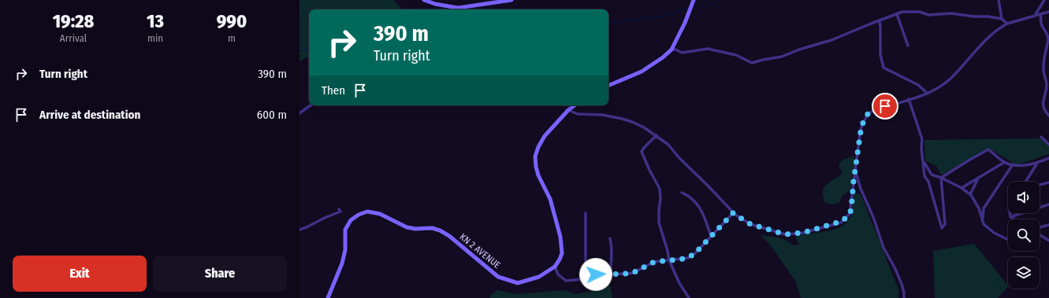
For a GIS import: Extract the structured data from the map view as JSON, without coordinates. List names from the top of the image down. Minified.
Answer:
{"streets":{"main road":["KN 2 AVENUE"]},"page":{"eta":["19:28","Arrival","13","min","990","m"],"turn":["390 m","Turn right"],"list":[{"name":"Turn right","value":"390 m"},{"name":"Arrive at destination","value":"600 m"}],"then":"Then","buttons":["Exit","Share"]}}
